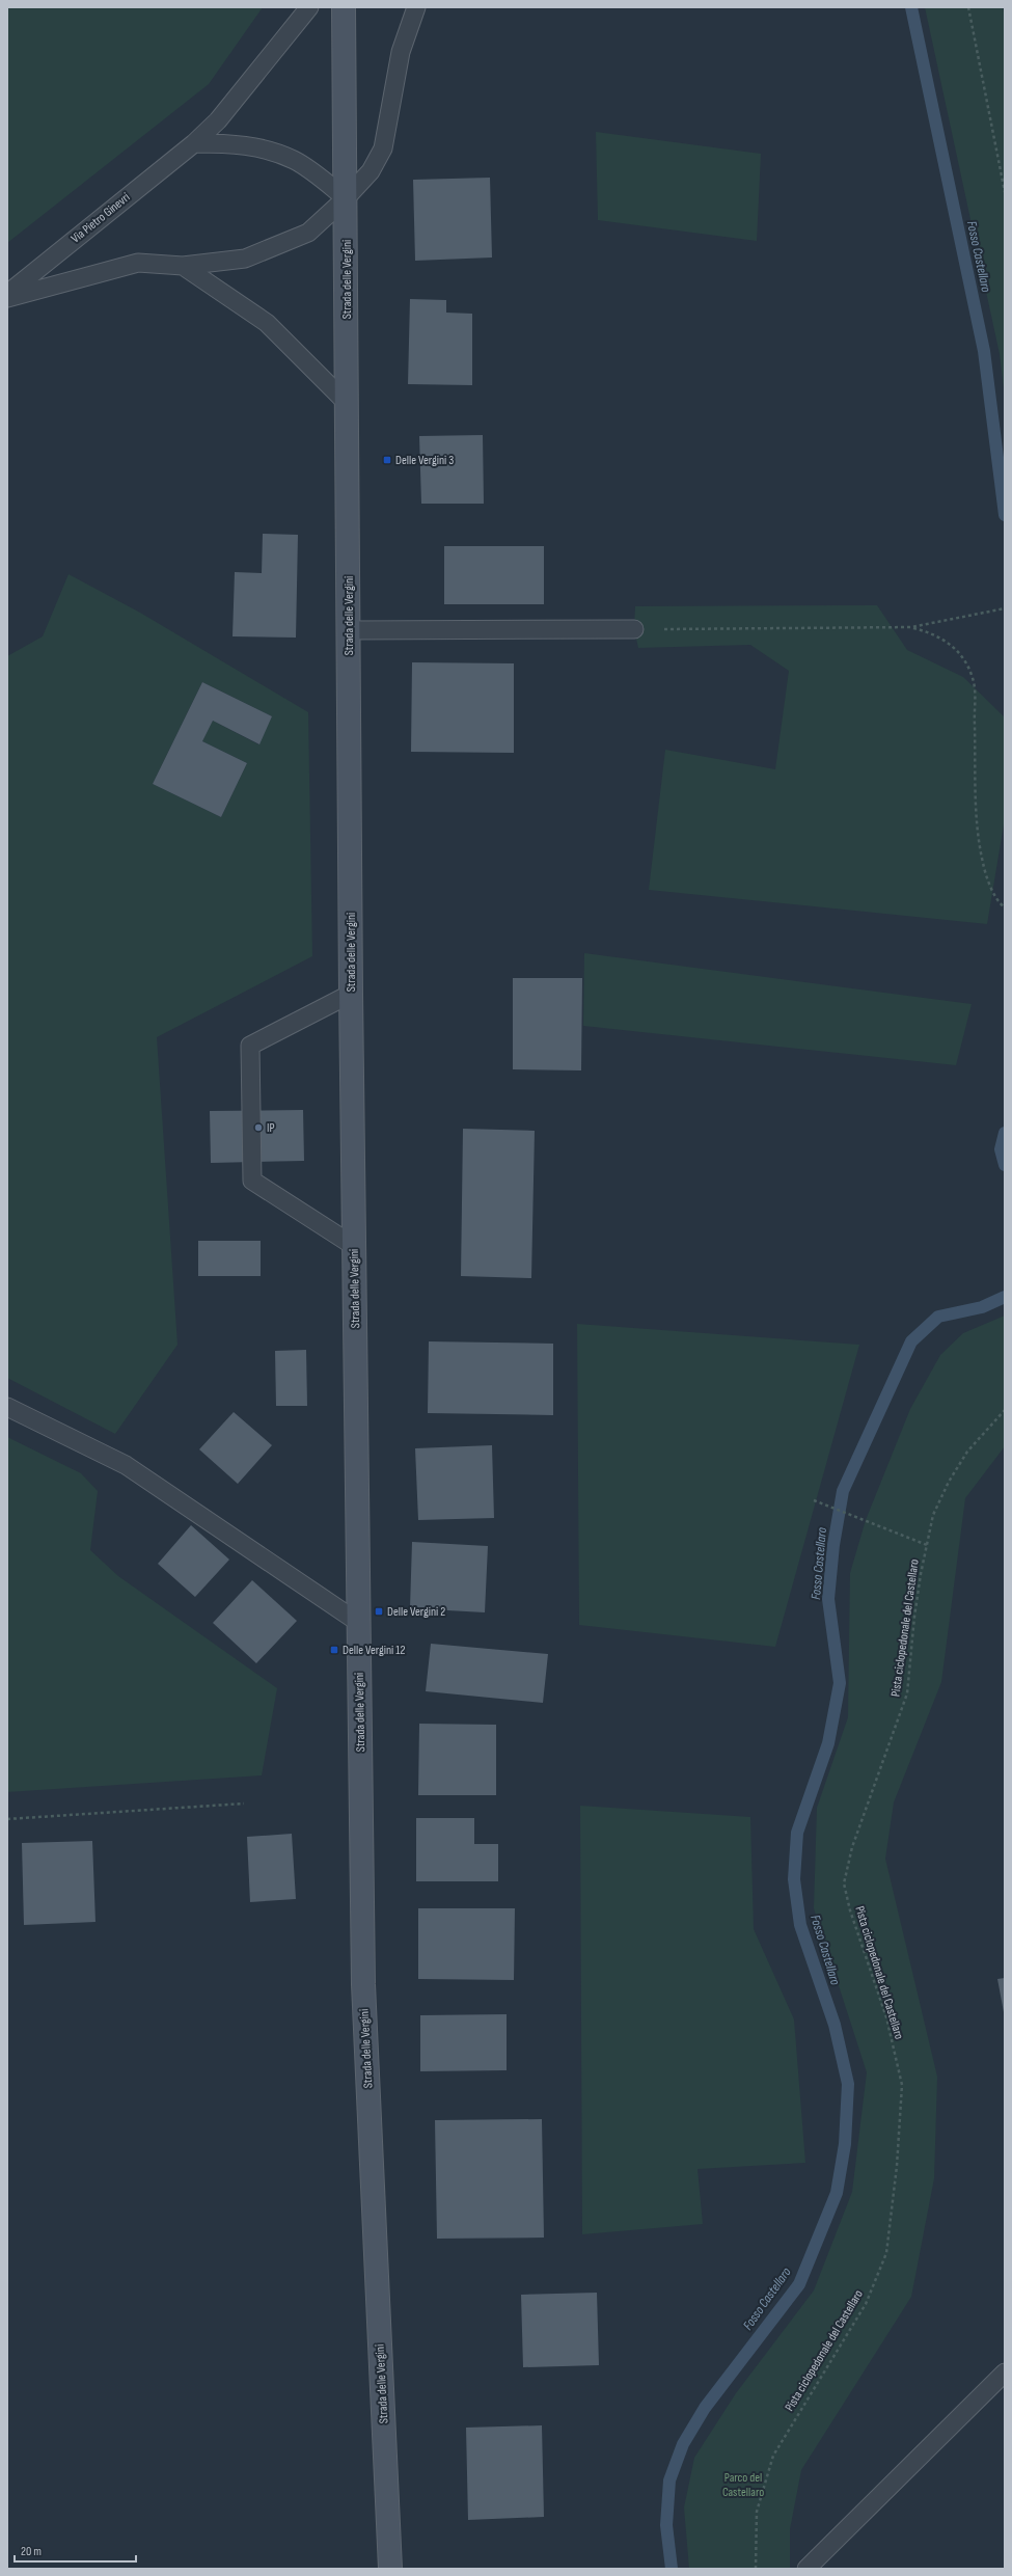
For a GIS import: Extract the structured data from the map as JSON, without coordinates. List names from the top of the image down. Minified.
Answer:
{"streets":{"main road":["Strada delle Vergini"],"lane":["Via Pietro Ginevri"],"path":["Pista ciclopedonale del Castellaro"]},"water":["Fosso Castellaro"],"parks":["Parco del Castellaro"],"places":{"transit":["Delle Vergini 3","Delle Vergini 2","Delle Vergini 12"],"other":["IP"]},"scale_bar":"20 m"}
